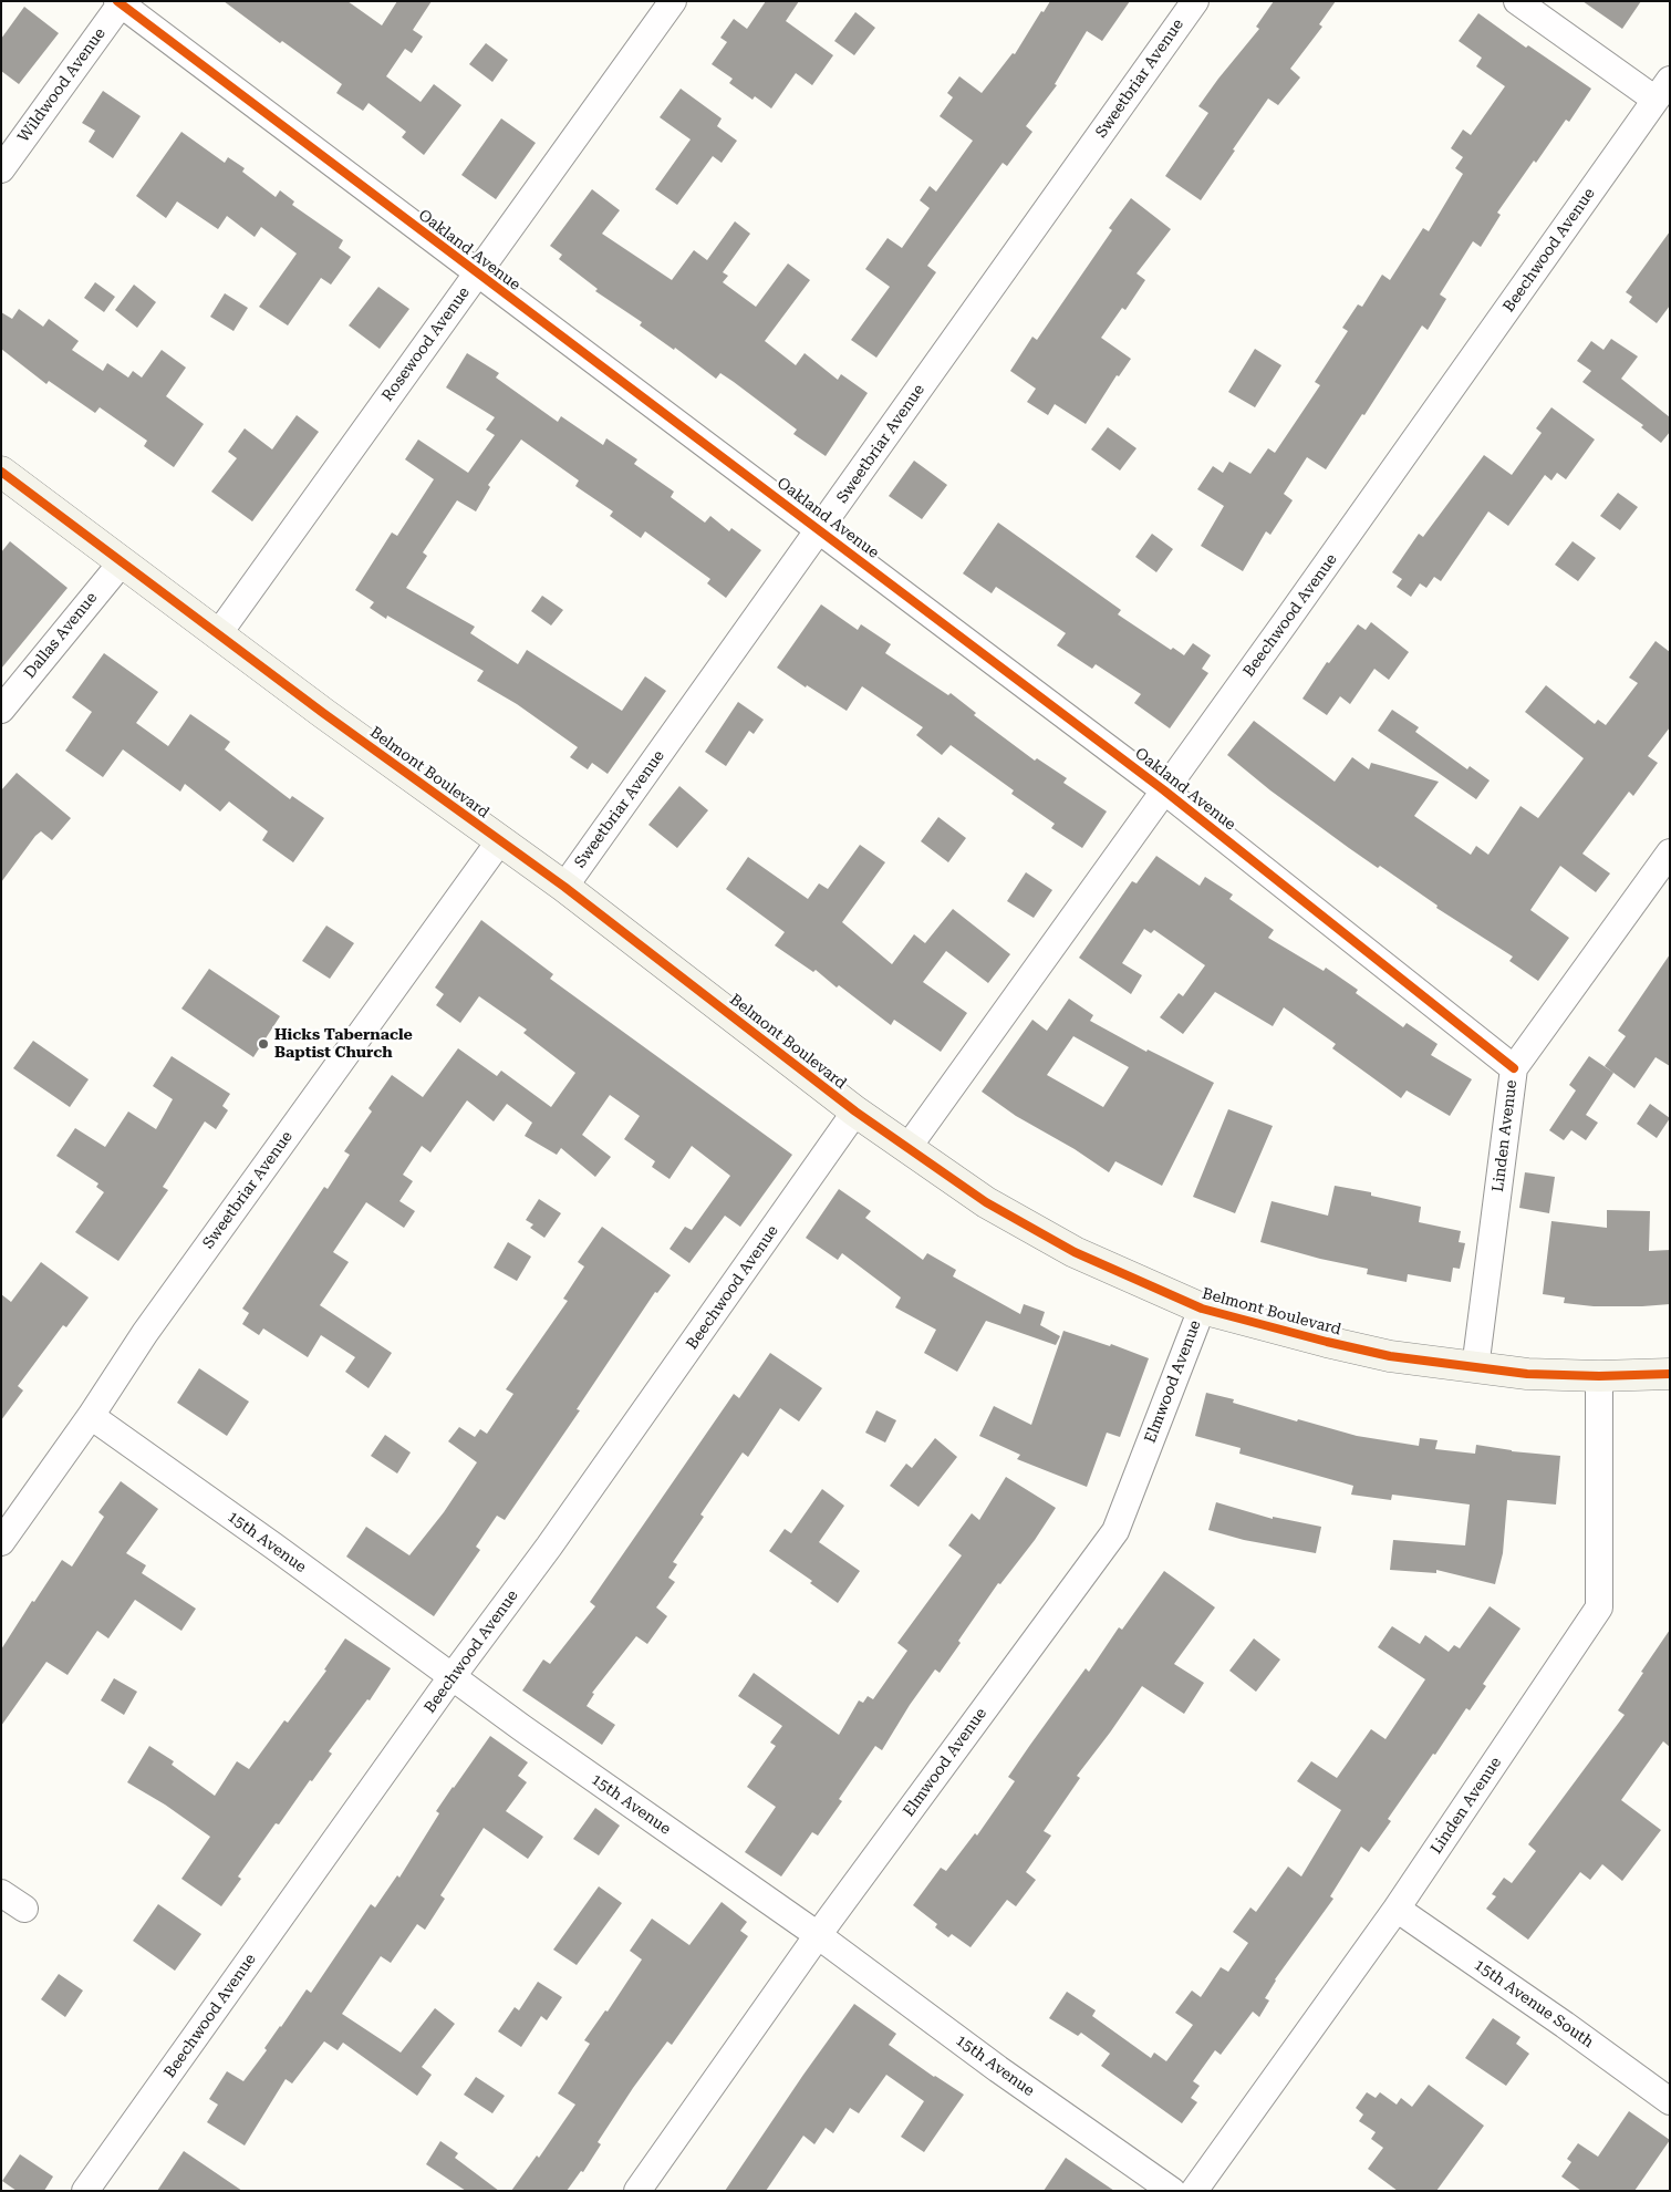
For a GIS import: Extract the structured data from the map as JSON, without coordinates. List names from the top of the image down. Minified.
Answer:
{"streets":{"street":["Sweetbriar Avenue","Wildwood Avenue","Oakland Avenue","Beechwood Avenue","Rosewood Avenue","Dallas Avenue","Belmont Boulevard","Linden Avenue","Elmwood Avenue","15th Avenue","15th Avenue South"]},"crossings":[["Sweetbriar Avenue","Oakland Avenue"],["Sweetbriar Avenue","Belmont Boulevard"],["Sweetbriar Avenue","15th Avenue"],["Wildwood Avenue","Oakland Avenue"],["Oakland Avenue","Beechwood Avenue"],["Oakland Avenue","Rosewood Avenue"],["Oakland Avenue","Linden Avenue"],["Beechwood Avenue","Belmont Boulevard"],["Beechwood Avenue","15th Avenue"],["Rosewood Avenue","Belmont Boulevard"],["Dallas Avenue","Belmont Boulevard"],["Belmont Boulevard","Linden Avenue"],["Belmont Boulevard","Elmwood Avenue"],["Linden Avenue","15th Avenue South"],["Elmwood Avenue","15th Avenue"]],"places":["Hicks Tabernacle Baptist Church"]}
